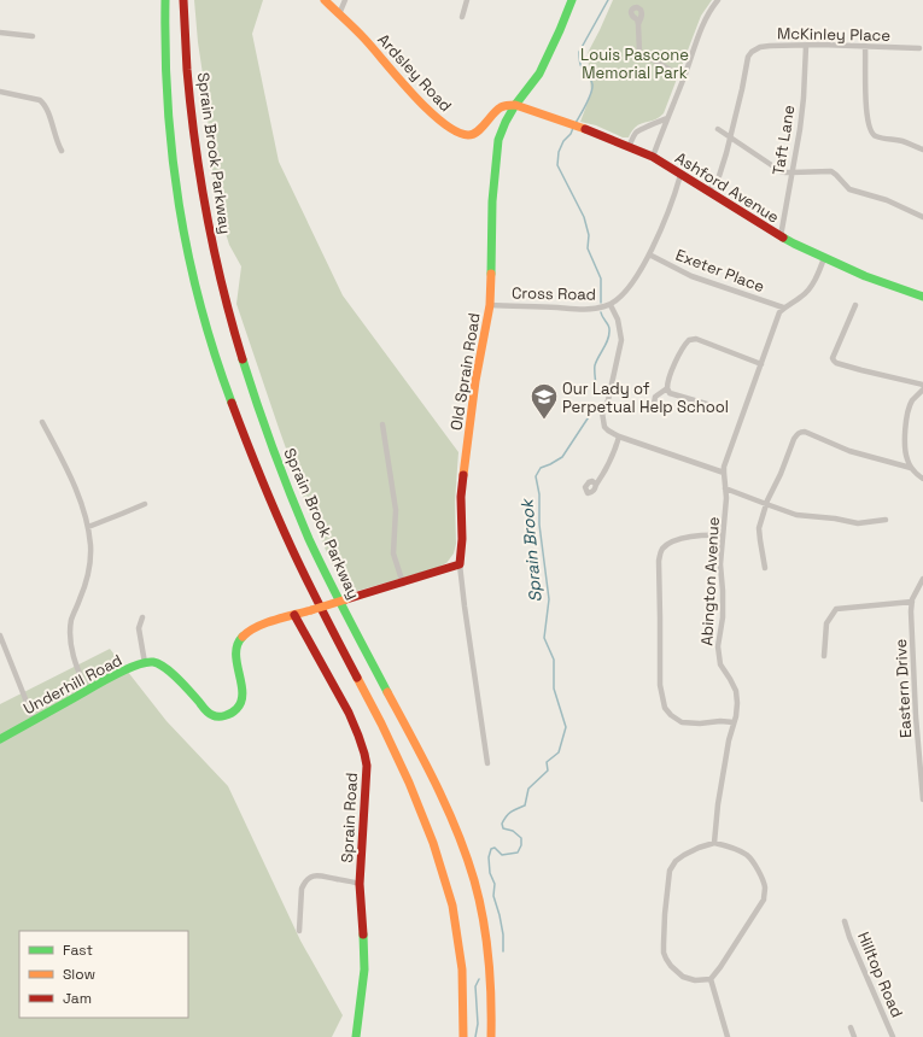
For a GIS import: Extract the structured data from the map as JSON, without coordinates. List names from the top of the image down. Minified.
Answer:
{"streets":{"main road":["Ardsley Road","Sprain Brook Parkway","Ashford Avenue","Old Sprain Road","Underhill Road","Sprain Road"],"street":["McKinley Place","Taft Lane","Exeter Place","Cross Road","Abington Avenue","Eastern Drive","Hilltop Road"]},"crossings":[["McKinley Place","Taft Lane"],["McKinley Place","Ashford Avenue"],["Ardsley Road","Ashford Avenue"],["Ardsley Road","Old Sprain Road"],["Taft Lane","Ashford Avenue"],["Ashford Avenue","Cross Road"],["Ashford Avenue","Old Sprain Road"],["Exeter Place","Cross Road"],["Cross Road","Old Sprain Road"],["Old Sprain Road","Underhill Road"],["Underhill Road","Sprain Road"]],"water":["Sprain Brook"],"parks":["Louis Pascone Memorial Park"],"places":{"school or university":["Our Lady of Perpetual Help School"]},"legend":["Fast","Slow","Jam"]}
